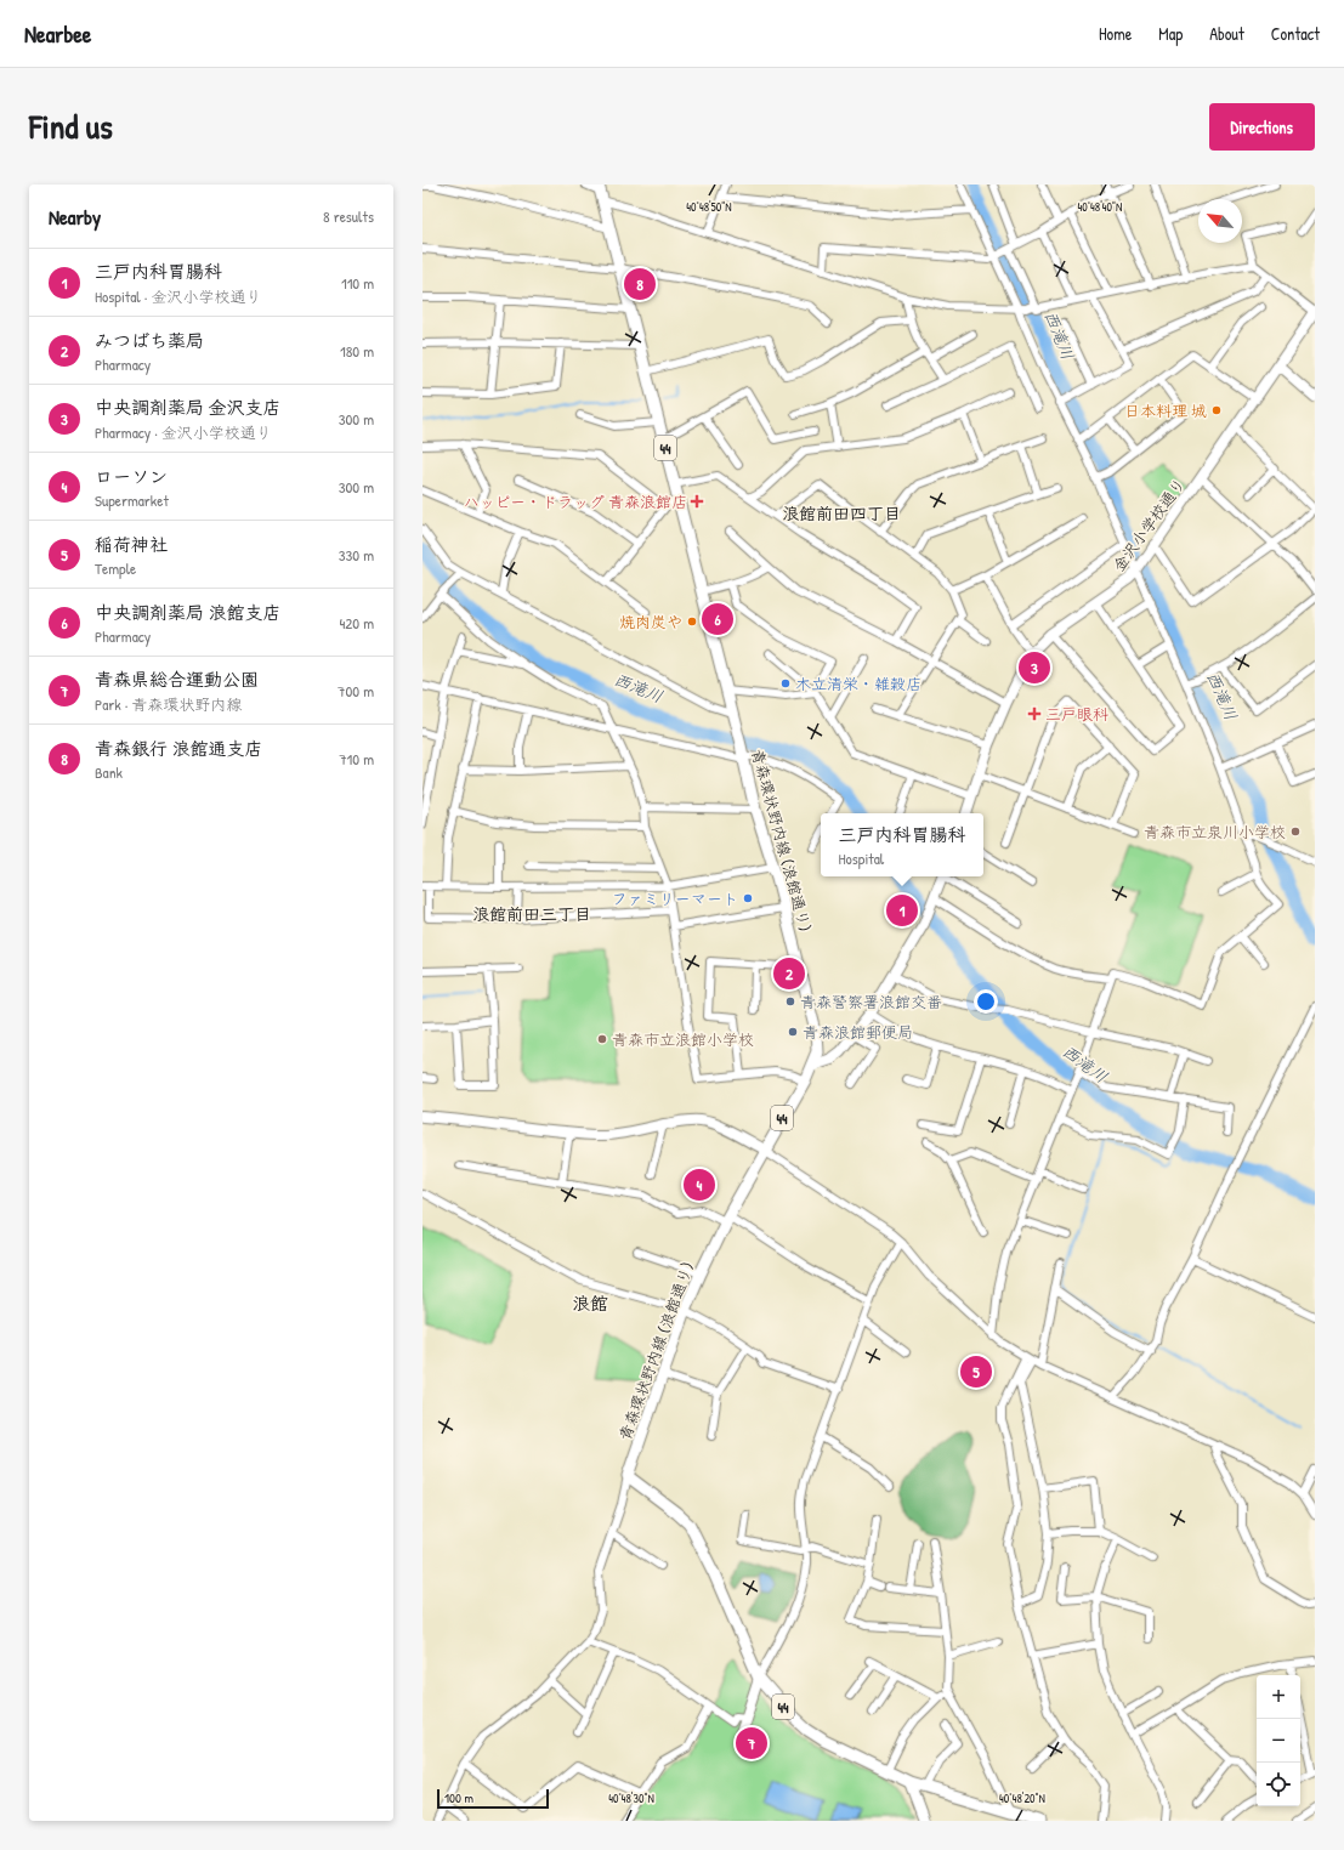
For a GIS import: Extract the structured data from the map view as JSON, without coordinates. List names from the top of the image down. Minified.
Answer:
{"streets":{"main road":["44","青森環状野内線 (浪館通り)"],"street":["金沢小学校通り"]},"crossings":[["44","青森環状野内線 (浪館通り)"]],"districts":["浪館前田四丁目","浪館前田三丁目","浪館"],"water":["西滝川"],"places":{"other":["日本料理 城","焼肉炭や","木立清栄・雑穀店","青森市立泉川小学校","ファミリーマート","青森警察署浪館交番","青森浪館郵便局","青森市立浪館小学校"],"health":["ハッピー・ドラッグ 青森浪館店","三戸眼科"]},"scale_bar":"100 m","north":"top left","page":{"header":"Nearbee","nav":["Home","Map","About","Contact"],"title":"Find us","buttons":"Directions","heading":["Nearby","8 results"],"list":[{"mark":"1","name":"三戸内科胃腸科","note":"Hospital · 金沢小学校通り","value":"110 m"},{"mark":"2","name":"みつばち薬局","note":"Pharmacy","value":"180 m"},{"mark":"3","name":"中央調剤薬局 金沢支店","note":"Pharmacy · 金沢小学校通り","value":"300 m"},{"mark":"4","name":"ローソン","note":"Supermarket","value":"300 m"},{"mark":"5","name":"稲荷神社","note":"Temple","value":"330 m"},{"mark":"6","name":"中央調剤薬局 浪館支店","note":"Pharmacy","value":"420 m"},{"mark":"7","name":"青森県総合運動公園","note":"Park · 青森環状野内線","value":"700 m"},{"mark":"8","name":"青森銀行 浪館通支店","note":"Bank","value":"710 m"}],"pins":["8","6","3","1","2","4","5","7"],"popup":["三戸内科胃腸科","Hospital"],"map_buttons":["+","−"],"scale":"100 m"},"coordinates":["40°48'50\"N","40°48'40\"N","40°48'30\"N","40°48'20\"N"]}
